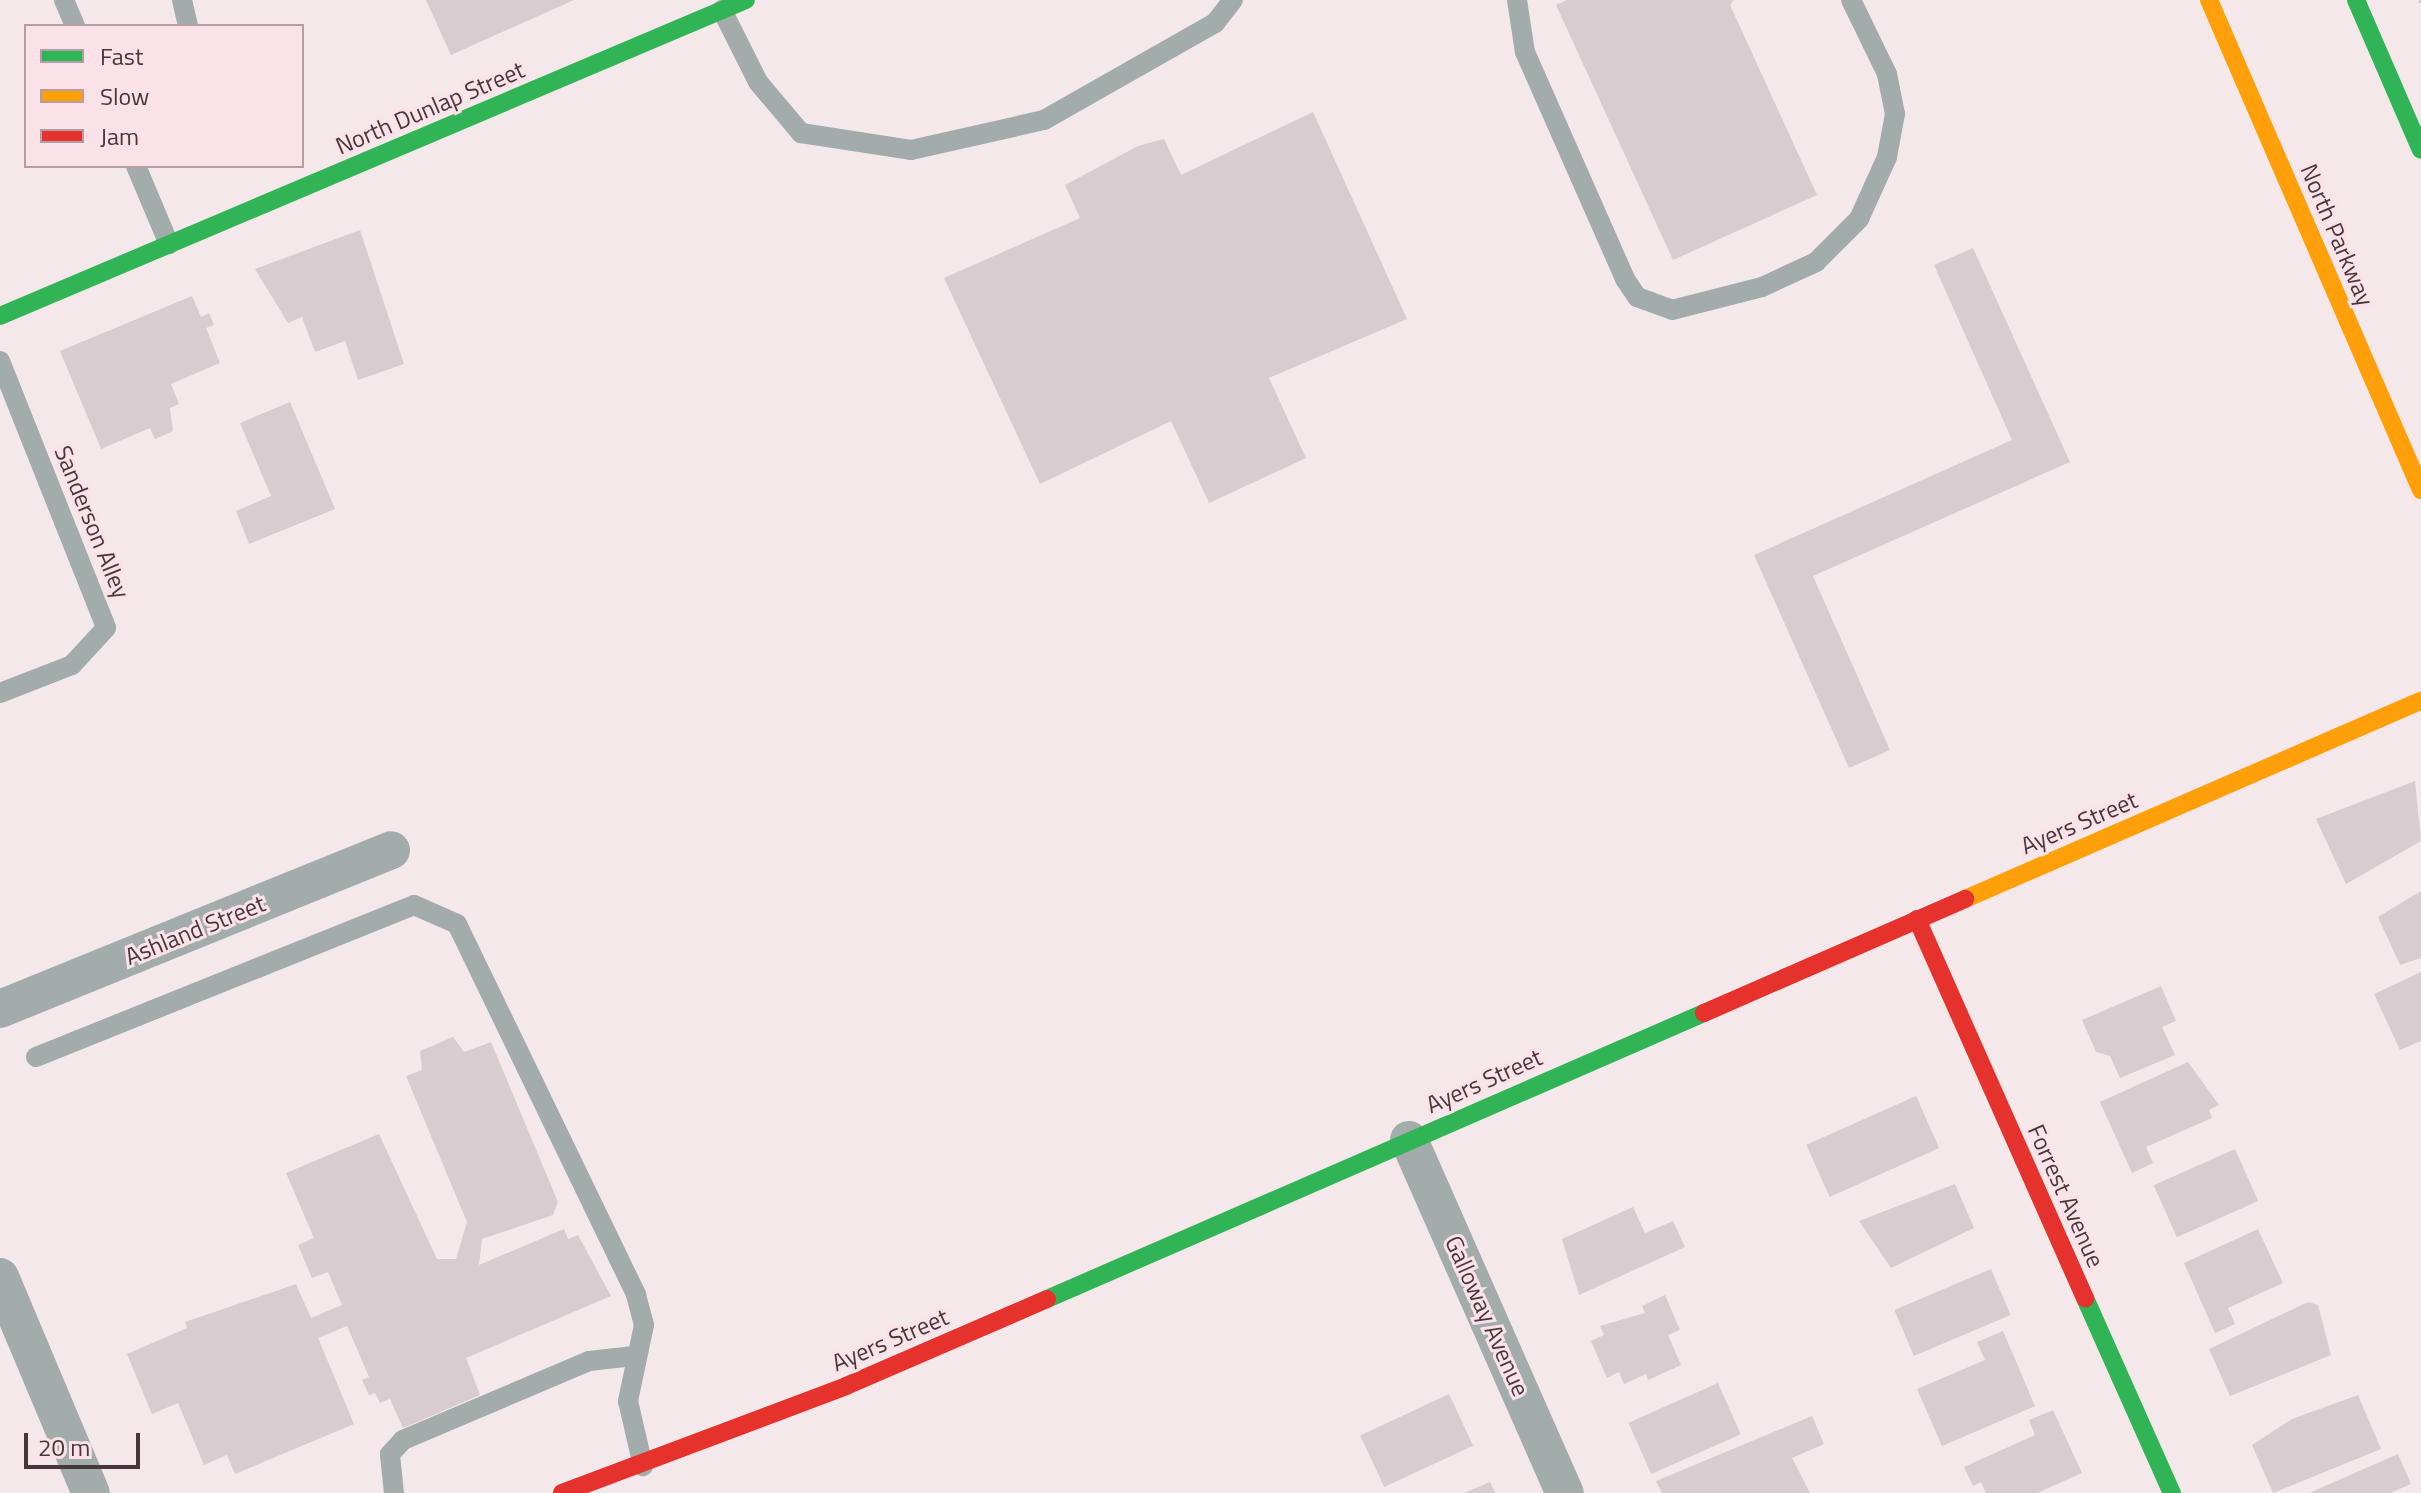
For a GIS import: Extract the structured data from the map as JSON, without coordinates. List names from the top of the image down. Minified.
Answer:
{"streets":{"street":["North Dunlap Street","North Parkway","Ayers Street","Ashland Street","Forrest Avenue","Galloway Avenue"],"lane":["Sanderson Alley"]},"crossings":[["Ayers Street","Forrest Avenue"],["Ayers Street","Galloway Avenue"]],"legend":["Fast","Slow","Jam"],"scale_bar":"20 m"}
